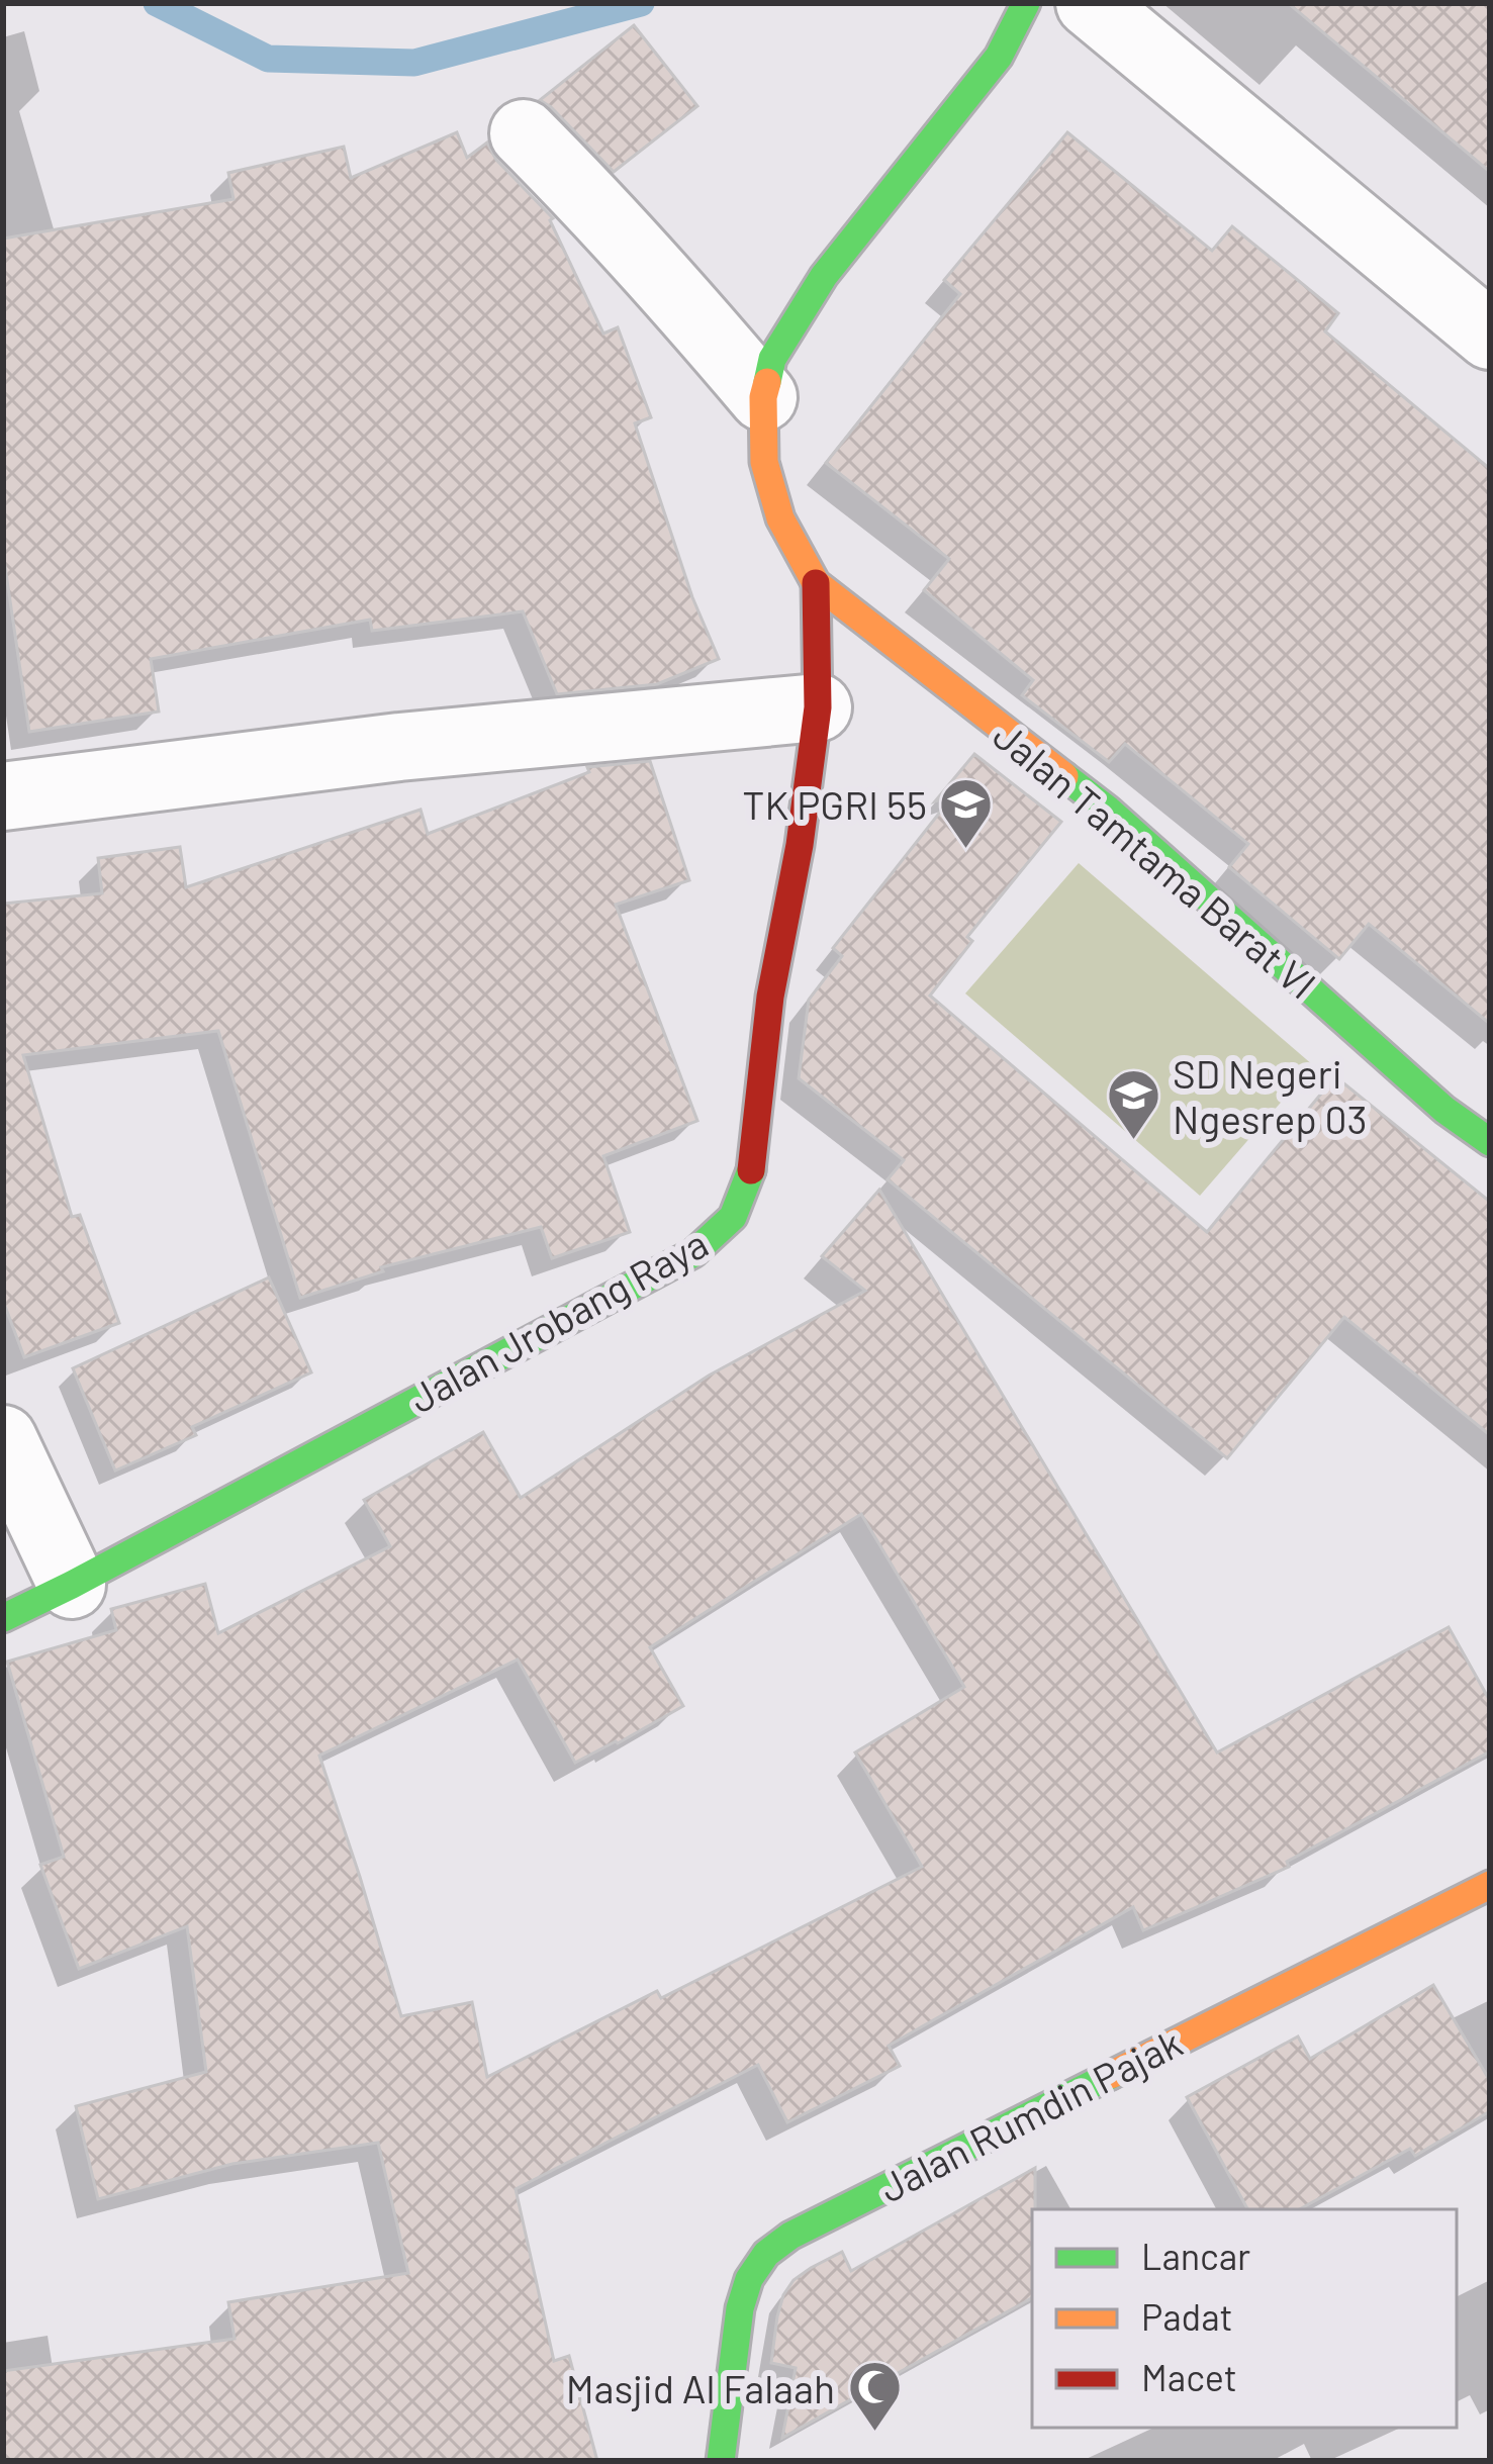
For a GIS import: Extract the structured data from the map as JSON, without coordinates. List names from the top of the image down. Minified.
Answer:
{"streets":{"street":["Jalan Tamtama Barat VI","Jalan Jrobang Raya","Jalan Rumdin Pajak"]},"crossings":[["Jalan Tamtama Barat VI","Jalan Jrobang Raya"]],"places":{"school or university":["TK PGRI 55","SD Negeri Ngesrep 03"],"mosque":["Masjid Al Falaah"]},"legend":["Lancar","Padat","Macet"]}
